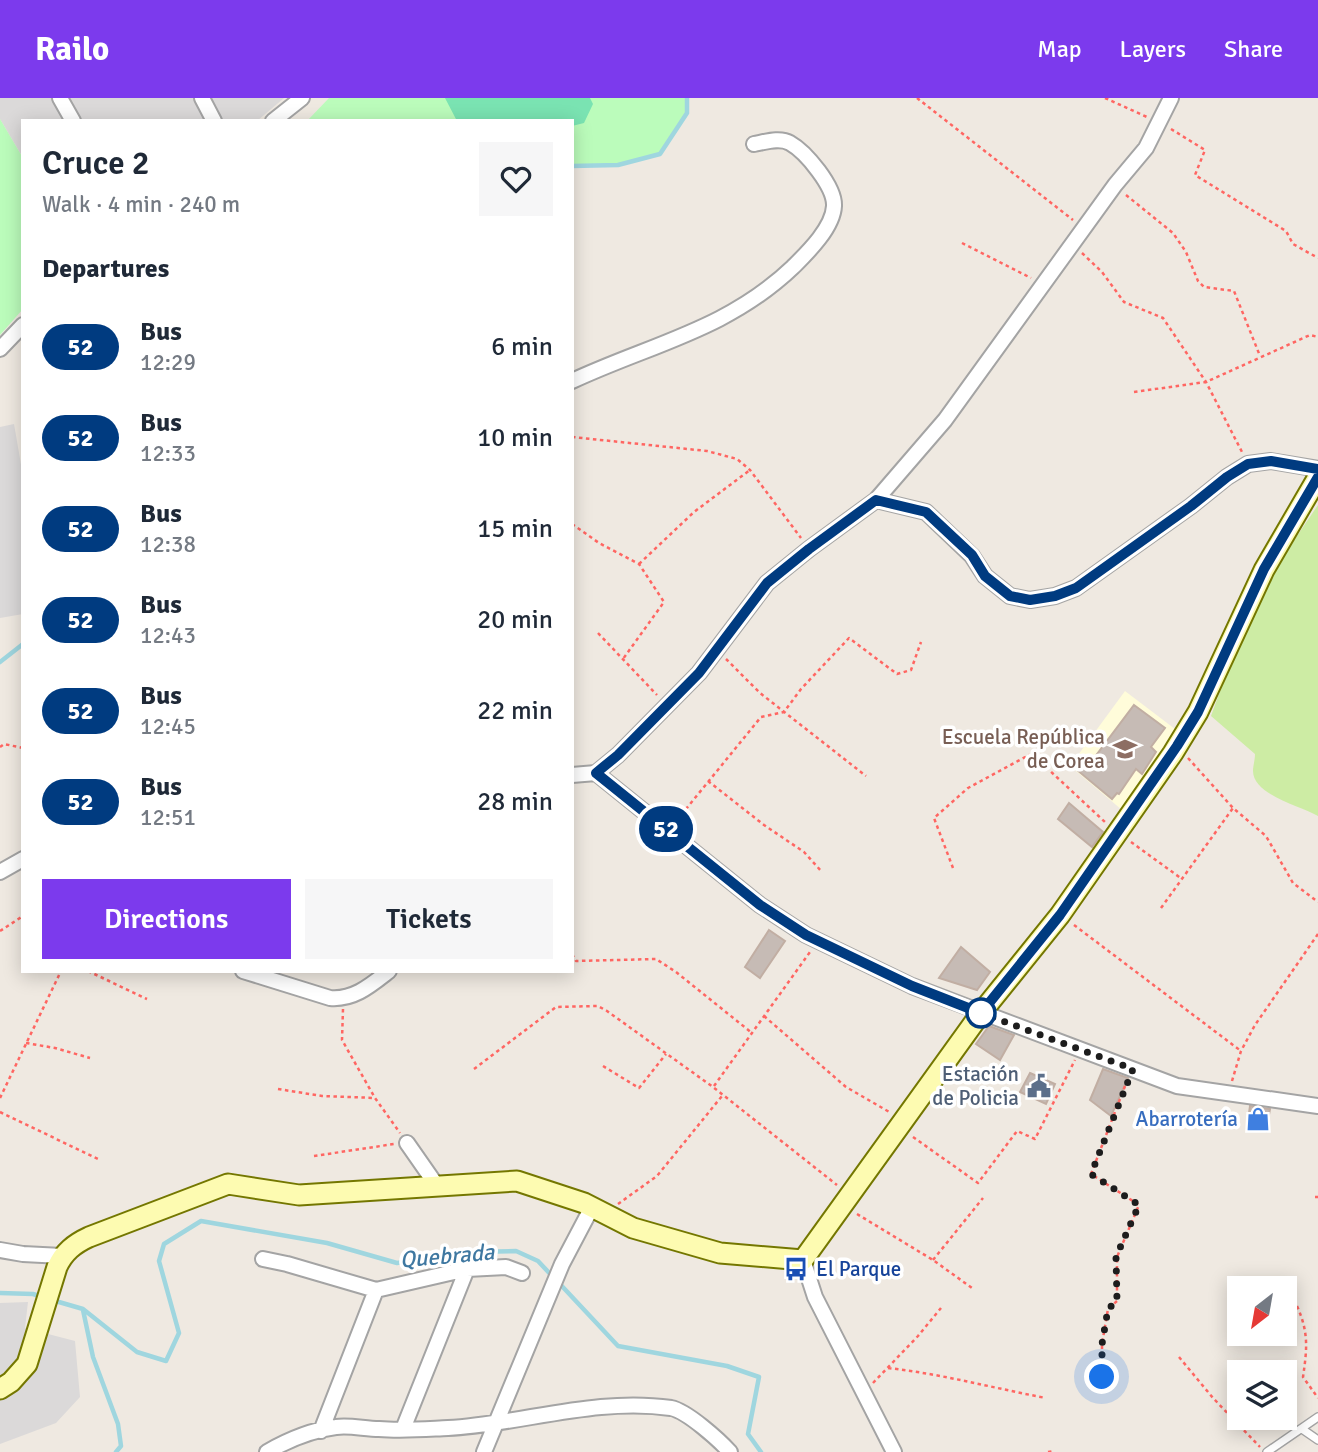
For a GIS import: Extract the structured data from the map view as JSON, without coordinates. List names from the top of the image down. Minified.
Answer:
{"water":["Quebrada"],"places":{"school or university":["Escuela República de Corea"],"public building":["Estación de Policia"],"shop":["Abarrotería"],"bus stop":["El Parque"]},"lines":["bus line 52"],"north":"bottom left","page":{"header":"Railo","nav":["Map","Layers","Share"],"on_map":"52","heading":[["Cruce 2","Walk · 4 min · 240 m"],"Departures"],"list":[{"mark":"52","name":"Bus","note":"12:29","value":"6 min"},{"mark":"52","name":"Bus","note":"12:33","value":"10 min"},{"mark":"52","name":"Bus","note":"12:38","value":"15 min"},{"mark":"52","name":"Bus","note":"12:43","value":"20 min"},{"mark":"52","name":"Bus","note":"12:45","value":"22 min"},{"mark":"52","name":"Bus","note":"12:51","value":"28 min"}],"buttons":["Directions","Tickets"]}}
